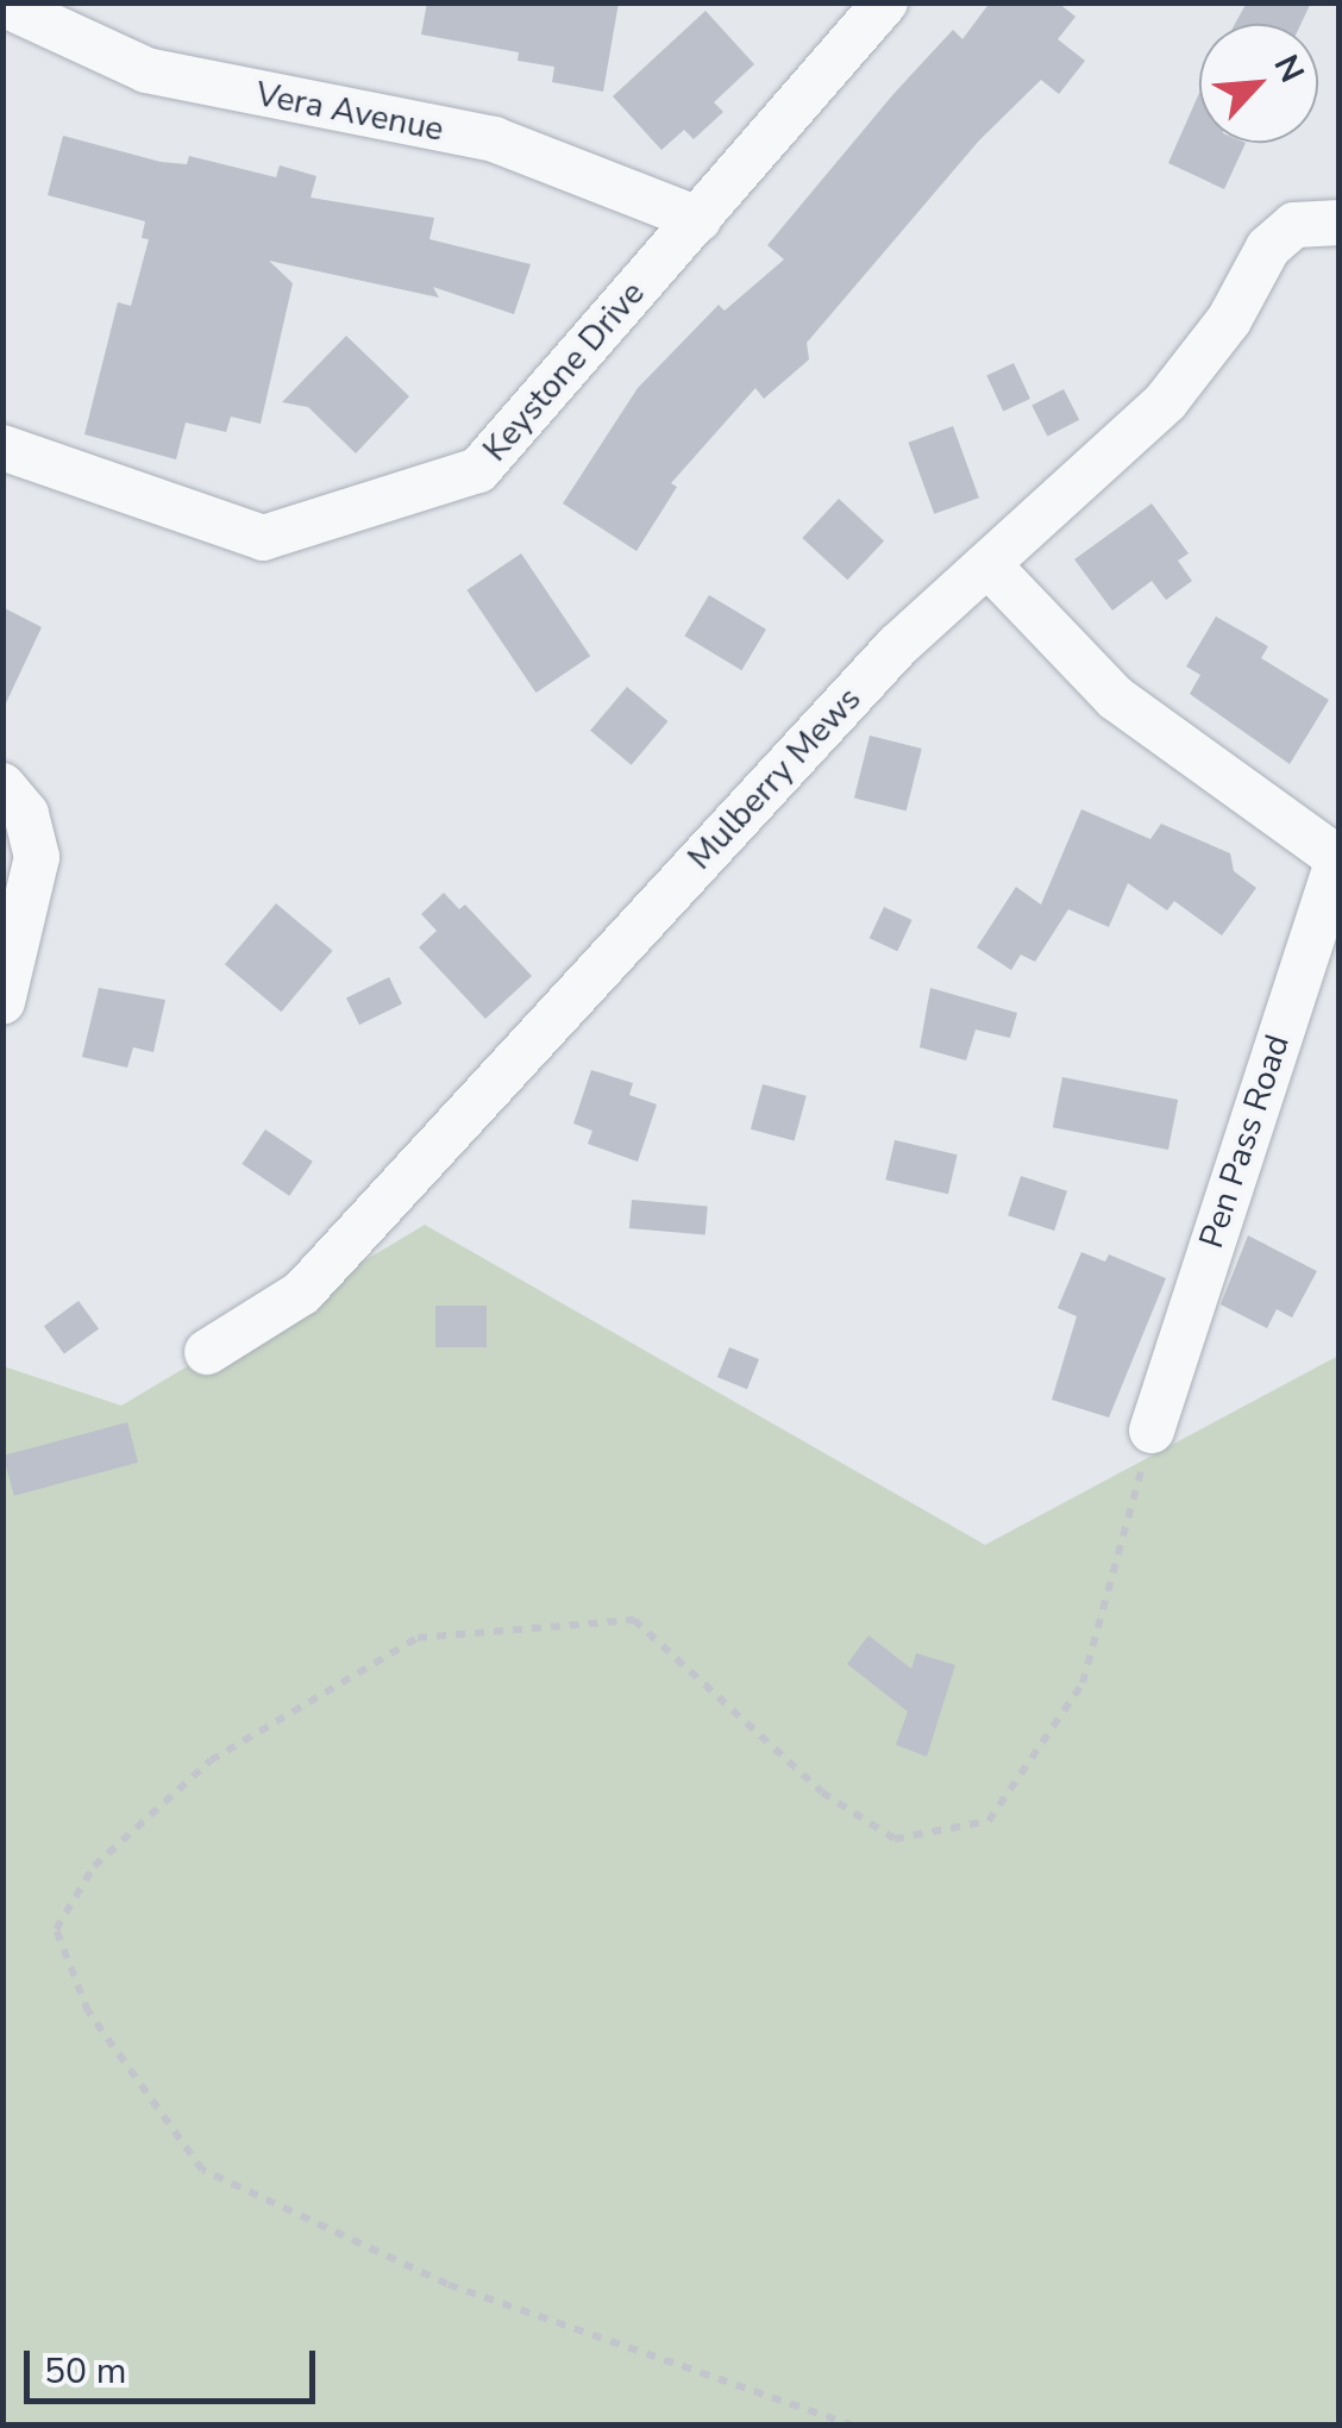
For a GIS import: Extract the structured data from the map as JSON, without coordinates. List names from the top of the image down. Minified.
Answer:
{"streets":{"street":["Vera Avenue","Keystone Drive","Mulberry Mews","Pen Pass Road"]},"crossings":[["Vera Avenue","Keystone Drive"]],"scale_bar":"50 m","north":"top right"}
